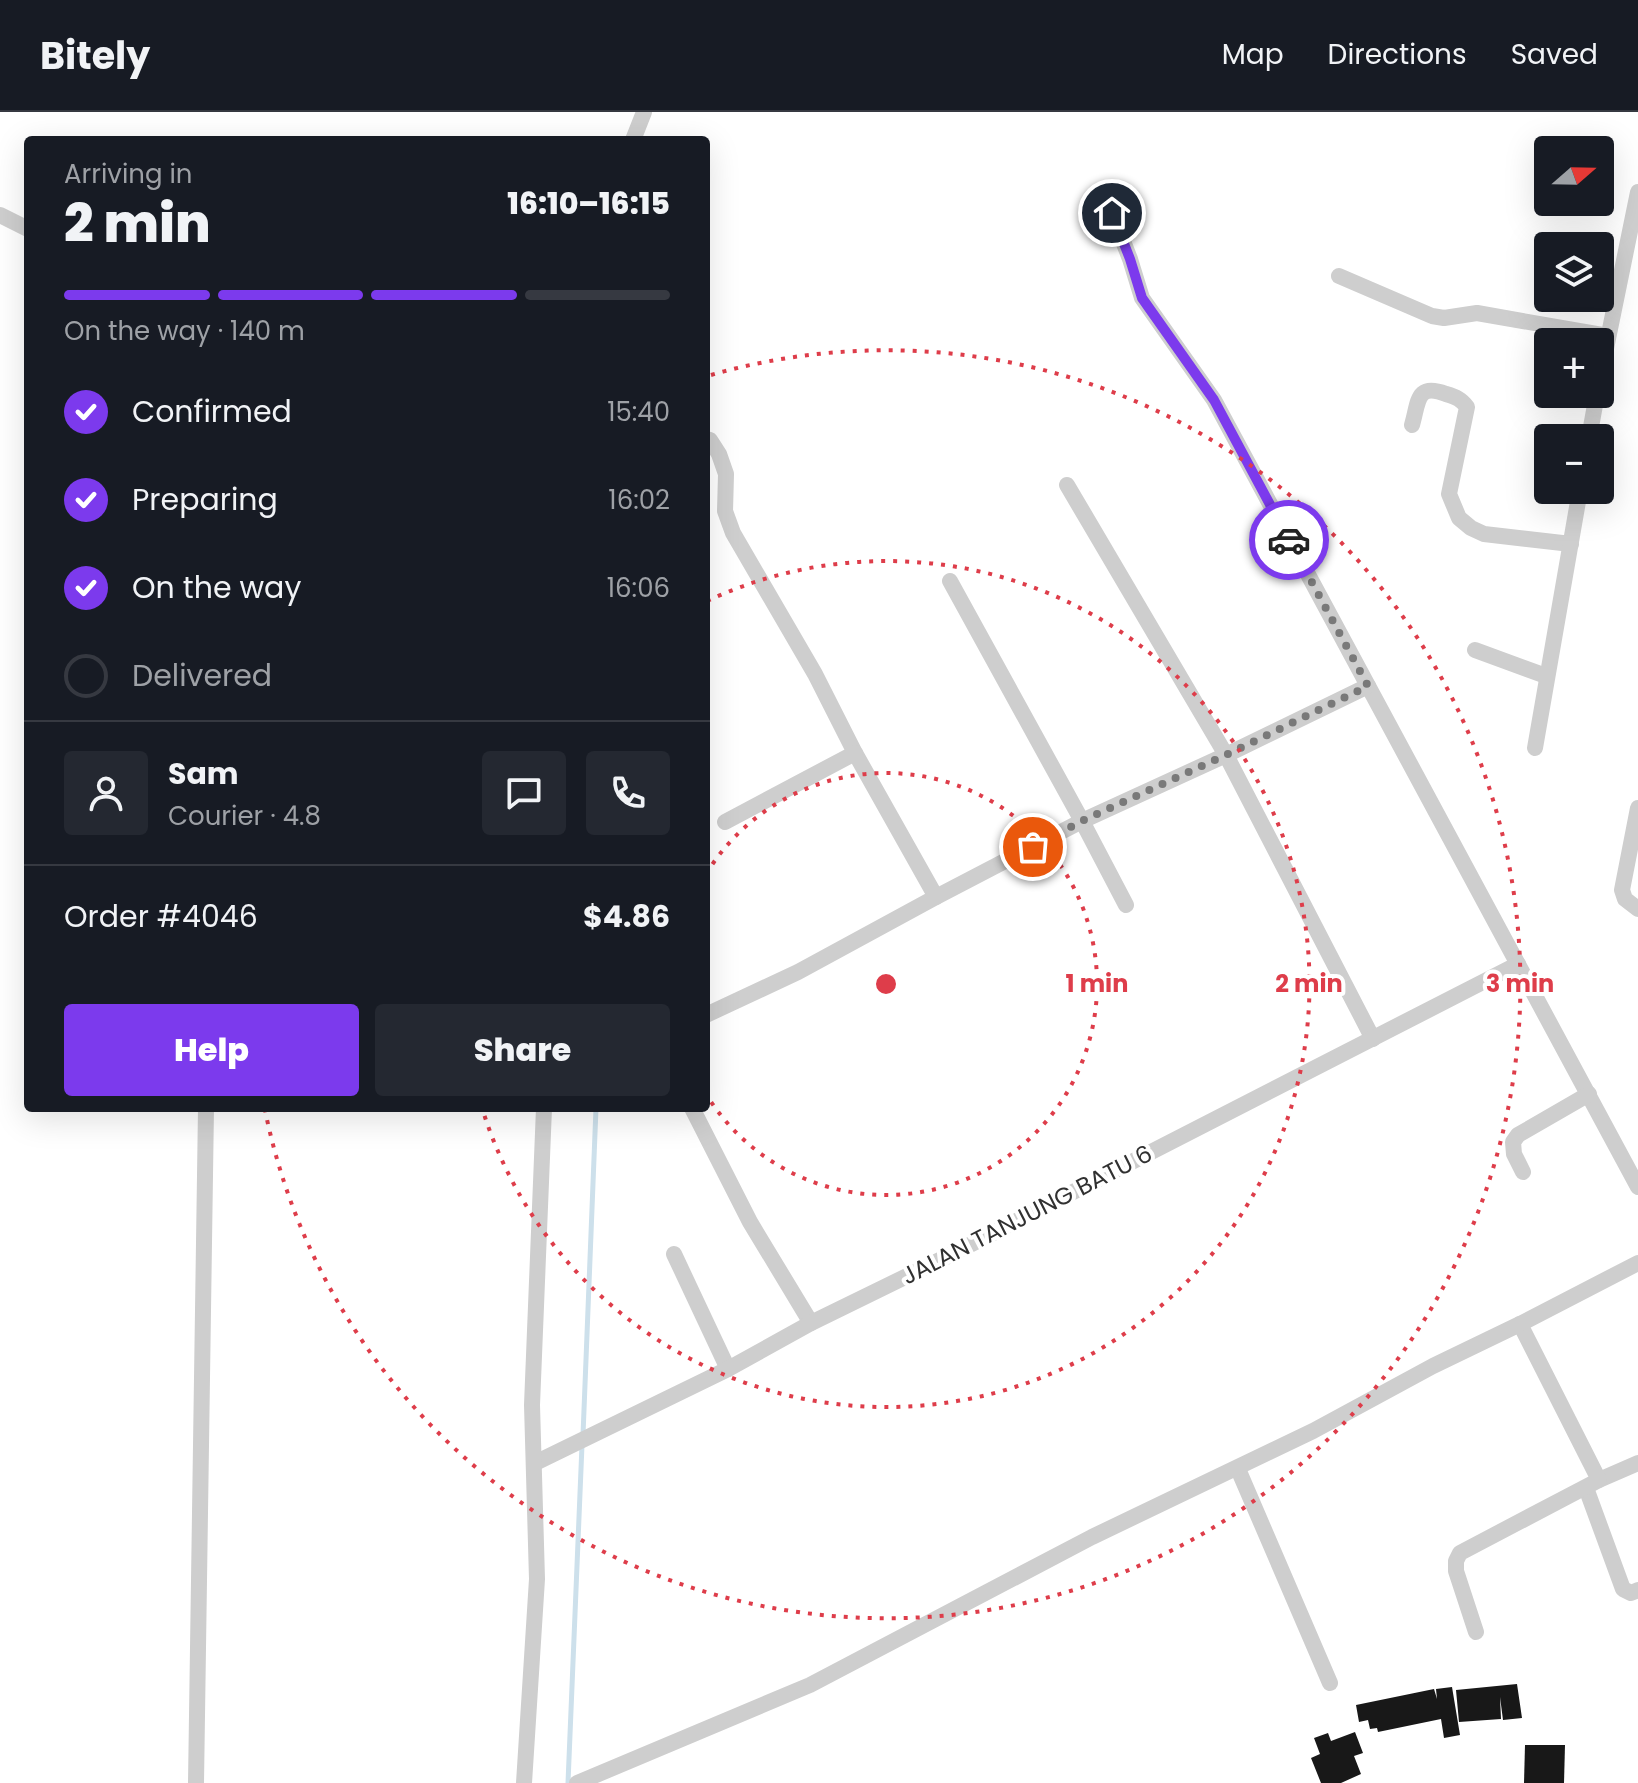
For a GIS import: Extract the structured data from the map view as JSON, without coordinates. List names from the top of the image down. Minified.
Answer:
{"streets":{"street":["JALAN TANJUNG BATU 6"]},"north":"right","page":{"header":"Bitely","nav":["Map","Directions","Saved"],"map_buttons":["+","−"],"heading":["2 min","Arriving in","16:10–16:15"],"panel":["Sam","Courier · 4.8","Order #4046","$4.86"],"bar":"On the way · 140 m","list":[["Confirmed","15:40"],["Preparing","16:02"],["On the way","16:06"],"Delivered"],"buttons":["Help","Share"]},"rings":["1 min","2 min","3 min"]}
